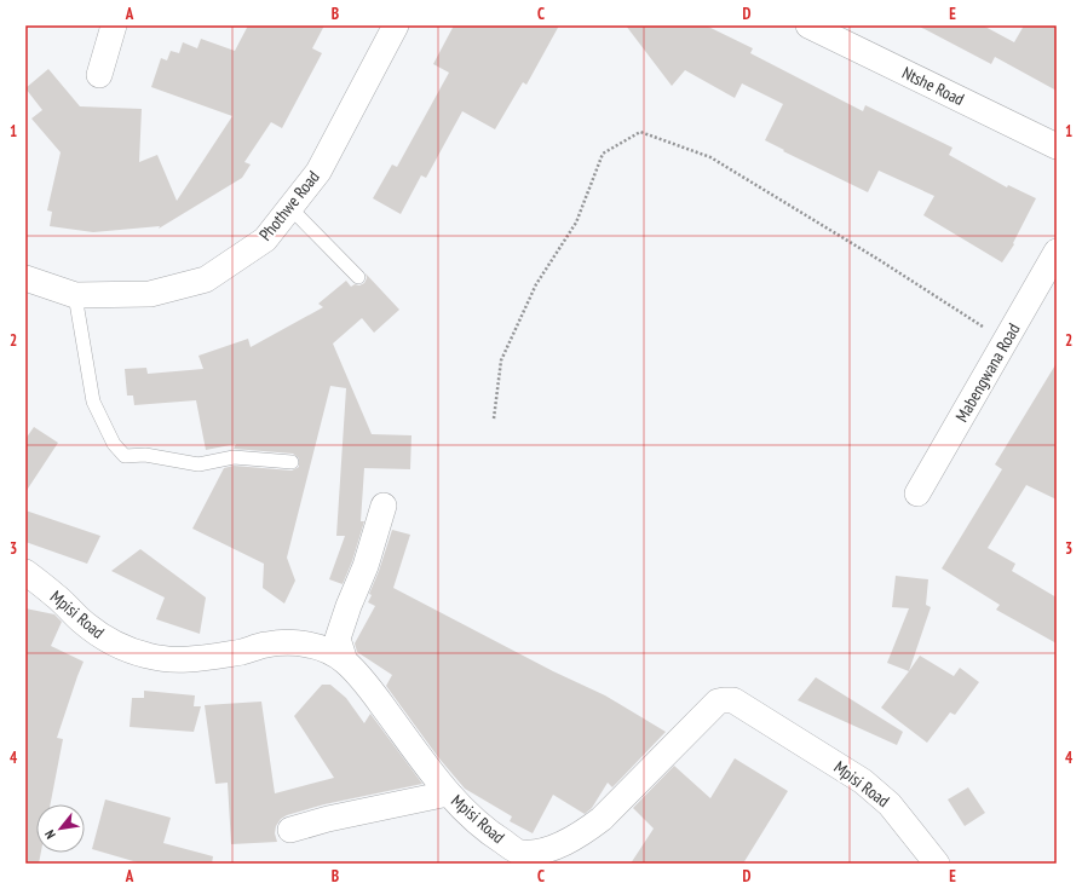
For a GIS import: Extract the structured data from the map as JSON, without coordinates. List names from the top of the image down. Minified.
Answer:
{"streets":{"street":["Ntshe Road","Phothwe Road","Mabengwana Road","Mpisi Road"]},"north":"bottom left","grid":{"columns":["A","B","C","D","E"],"rows":["1","2","3","4"]}}
